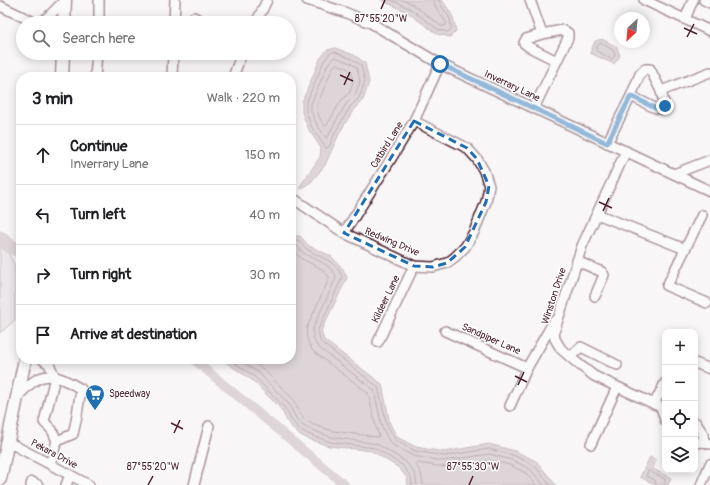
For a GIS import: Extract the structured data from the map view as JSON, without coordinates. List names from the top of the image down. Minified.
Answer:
{"streets":{"street":["Inverrary Lane","Catbird Lane","Redwing Drive","Winston Drive","Kildeer Lane","Sandpiper Lane","Pekara Drive"]},"crossings":[["Inverrary Lane","Catbird Lane"],["Inverrary Lane","Winston Drive"],["Catbird Lane","Redwing Drive"],["Redwing Drive","Kildeer Lane"]],"places":{"supermarket":["Speedway"]},"north":"bottom left","page":{"search":"Search here","heading":["3 min","Walk · 220 m"],"list":[["Continue","Inverrary Lane","150 m"],["Turn left","40 m"],["Turn right","30 m"],"Arrive at destination"],"map_buttons":["+","−"]},"coordinates":["87°55'20\"W","87°55'30\"W"]}
